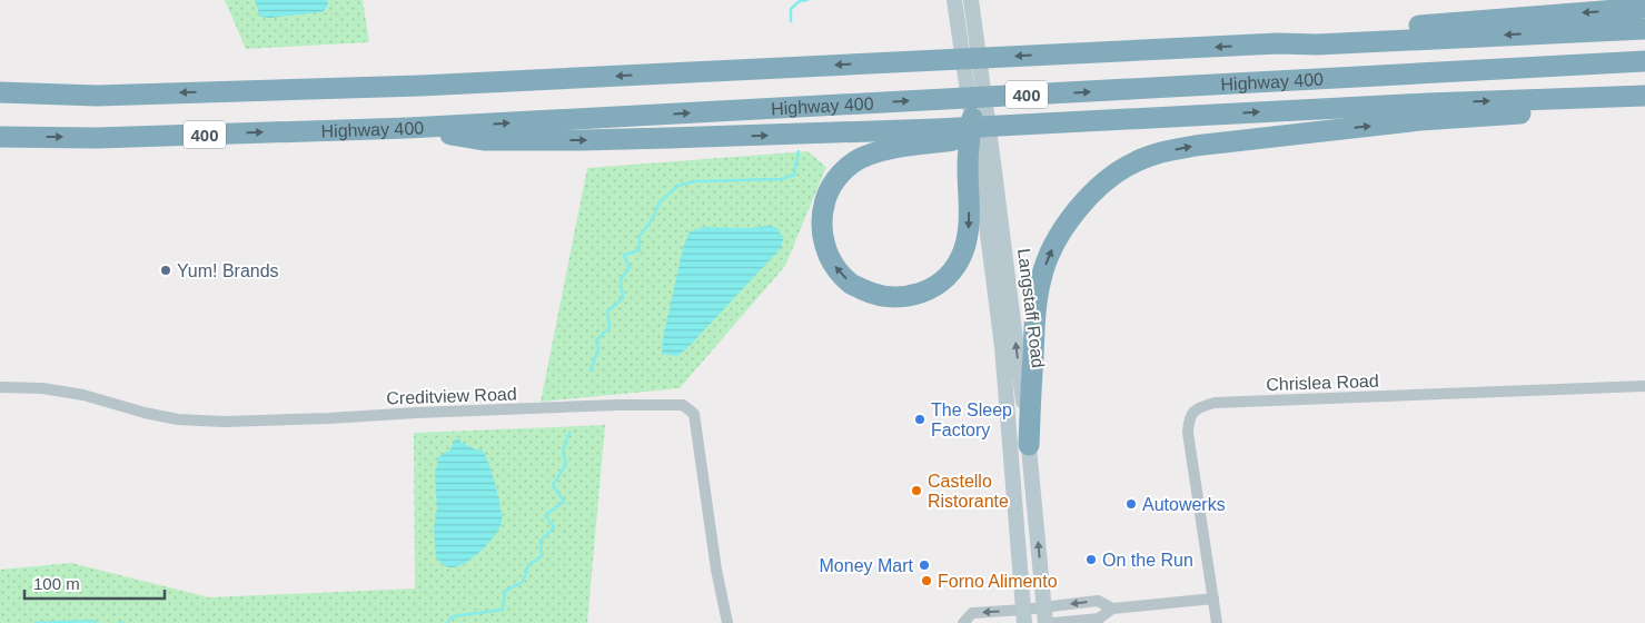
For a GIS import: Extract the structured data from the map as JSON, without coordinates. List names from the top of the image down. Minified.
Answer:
{"streets":{"highway":["Highway 400","400"],"main road":["Langstaff Road"],"street":["Chrislea Road","Creditview Road"]},"places":["Yum! Brands","The Sleep Factory","Castello Ristorante","Autowerks","On the Run","Money Mart","Forno Alimento"],"scale_bar":"100 m"}
